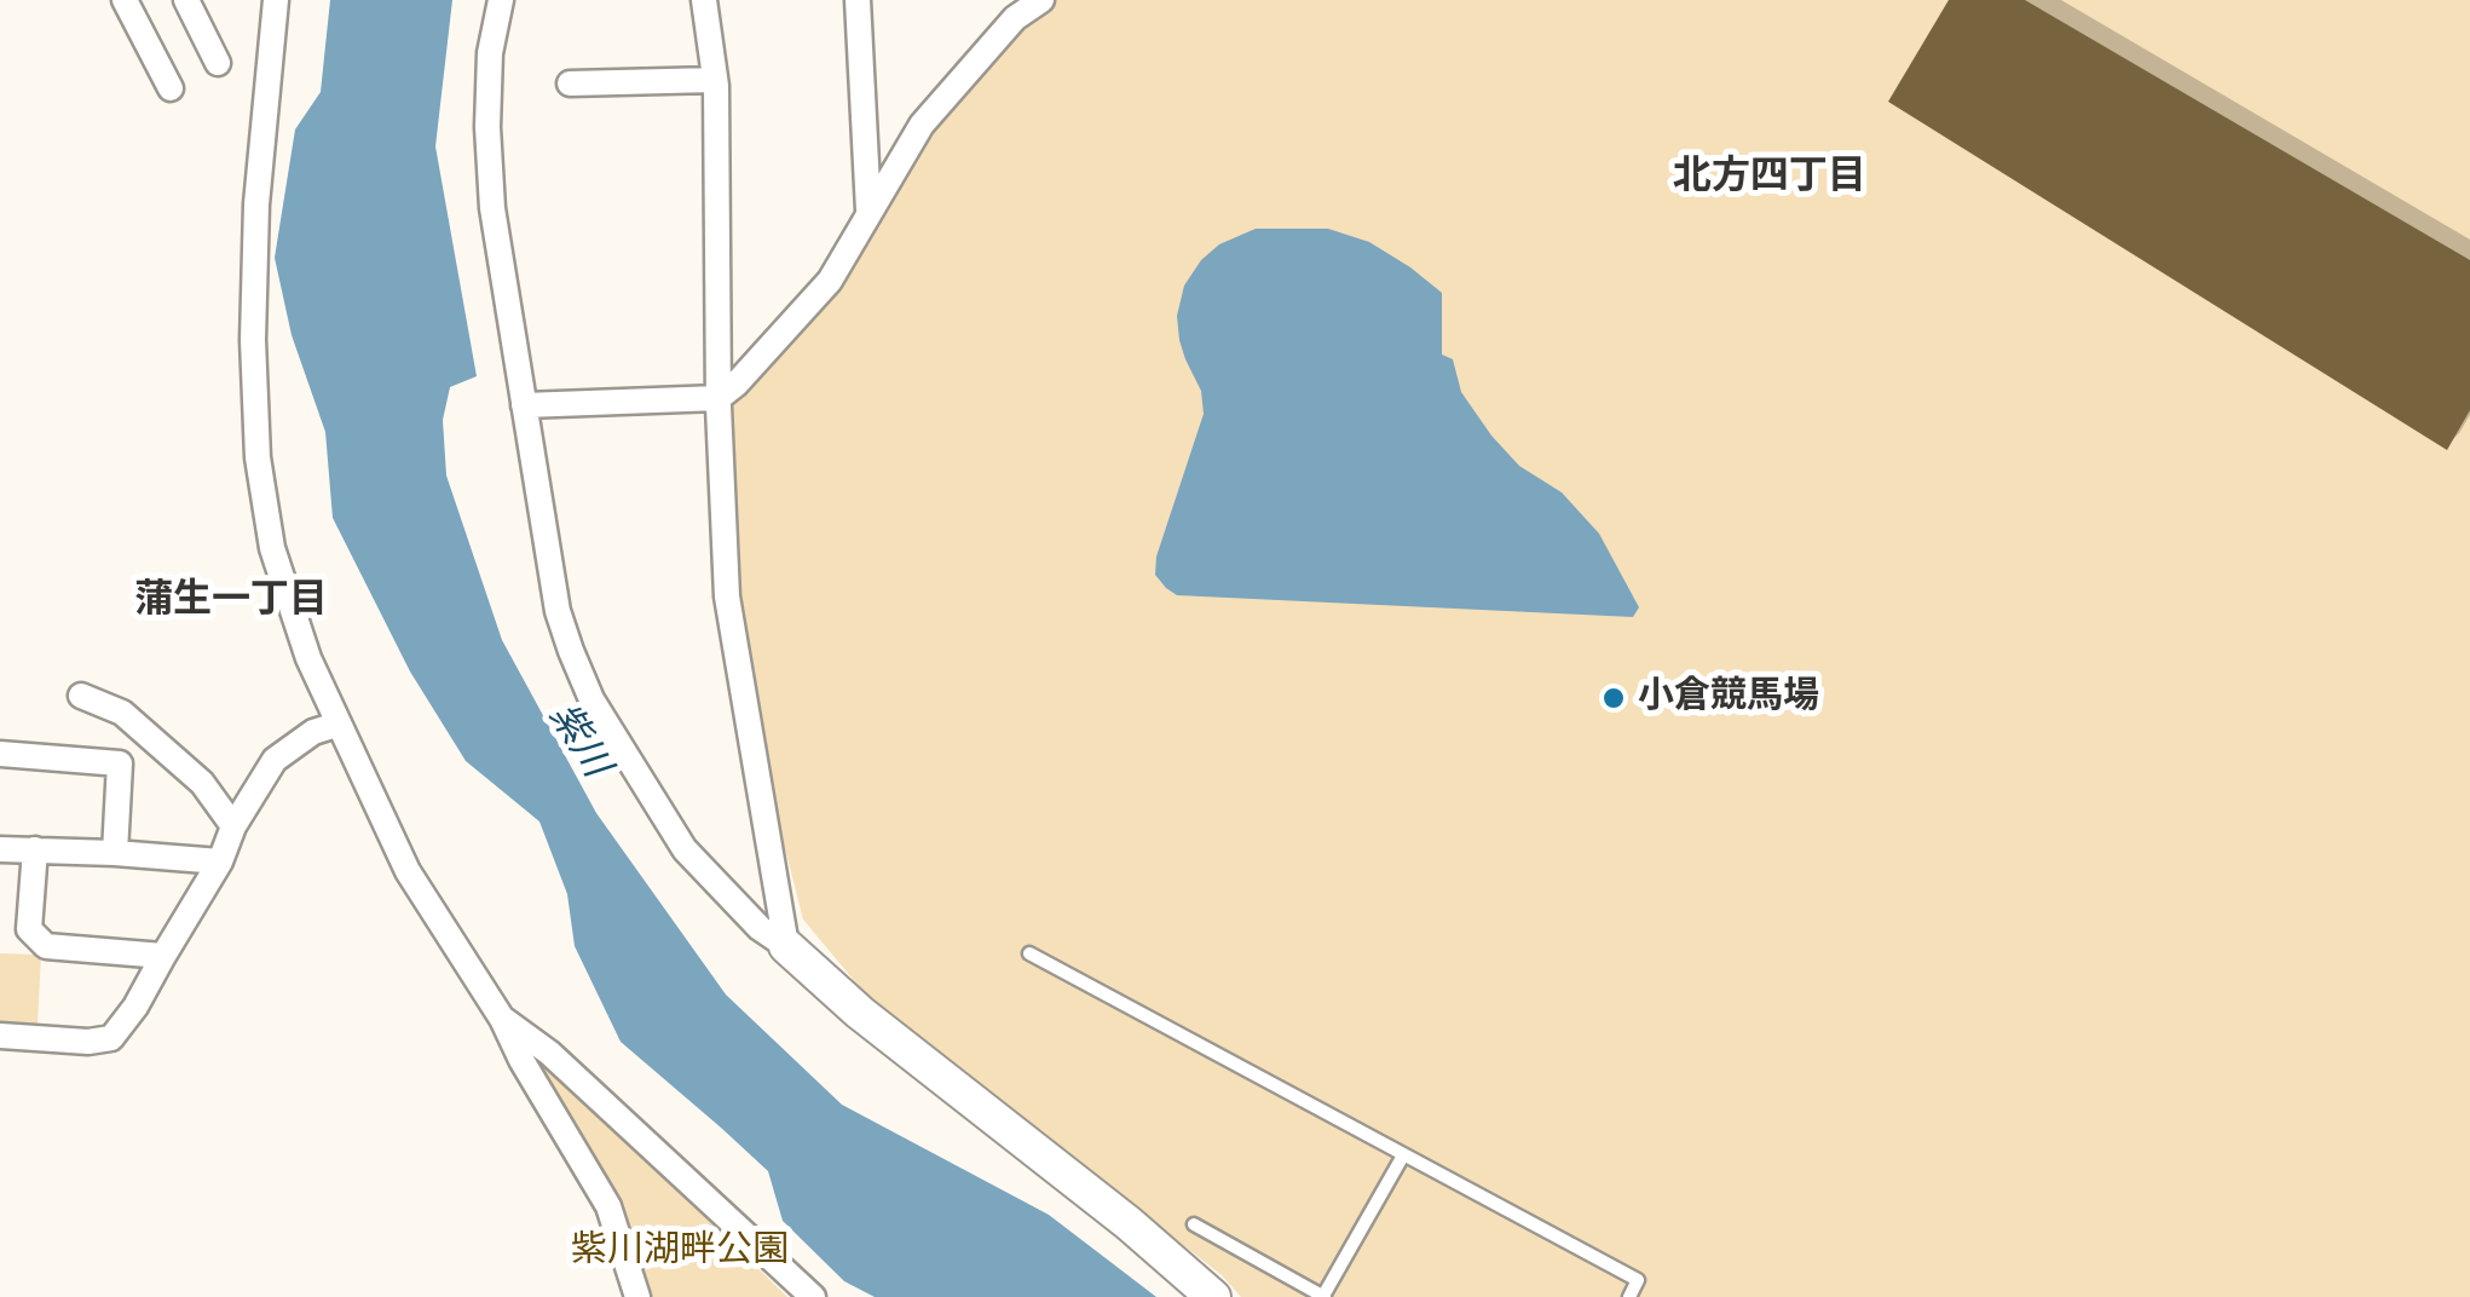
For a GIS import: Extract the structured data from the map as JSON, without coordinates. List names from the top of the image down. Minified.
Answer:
{"districts":["北方四丁目","蒲生一丁目"],"water":["紫川"],"parks":["紫川湖畔公園"],"places":["小倉競馬場"]}
